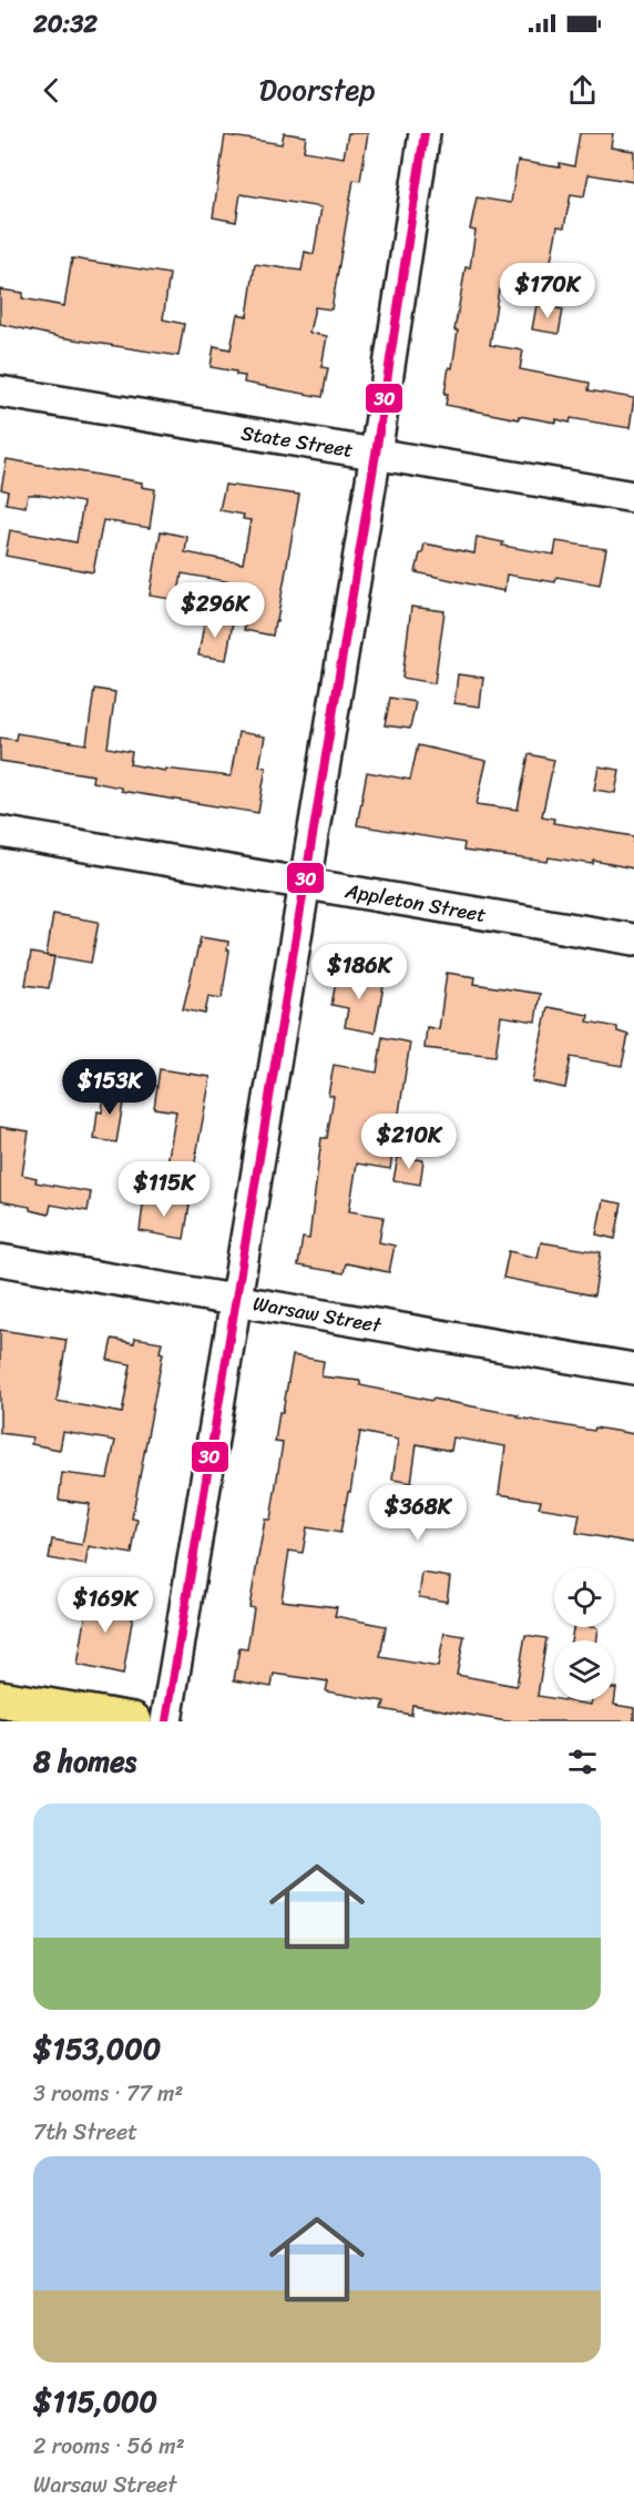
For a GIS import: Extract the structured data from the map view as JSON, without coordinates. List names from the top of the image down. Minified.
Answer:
{"streets":{"street":["State Street","Appleton Street","Warsaw Street"]},"lines":["transit line 30"],"page":{"status":"20:32","header":"Doorstep","price":["$170K","$296K","$186K","$153K","$210K","$115K","$368K","$169K"],"heading":"8 homes","list":[{"name":"$153,000","note":"3 rooms · 77 m² · 7th Street"},{"name":"$115,000","note":"2 rooms · 56 m² · Warsaw Street"}]}}
